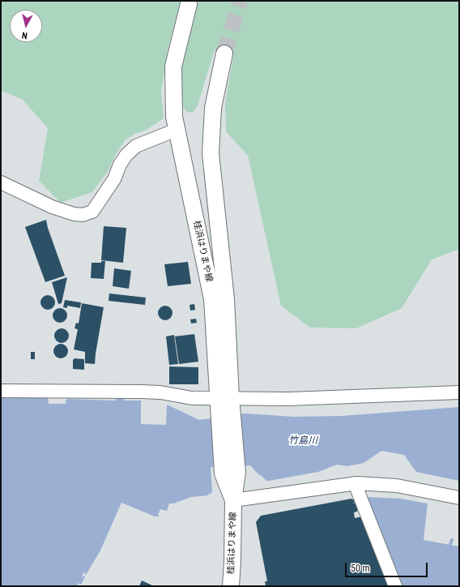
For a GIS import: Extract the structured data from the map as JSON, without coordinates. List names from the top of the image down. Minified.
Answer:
{"streets":{"main road":["桂浜はりまや線"]},"water":["竹島川"],"scale_bar":"50 m","north":"bottom"}
